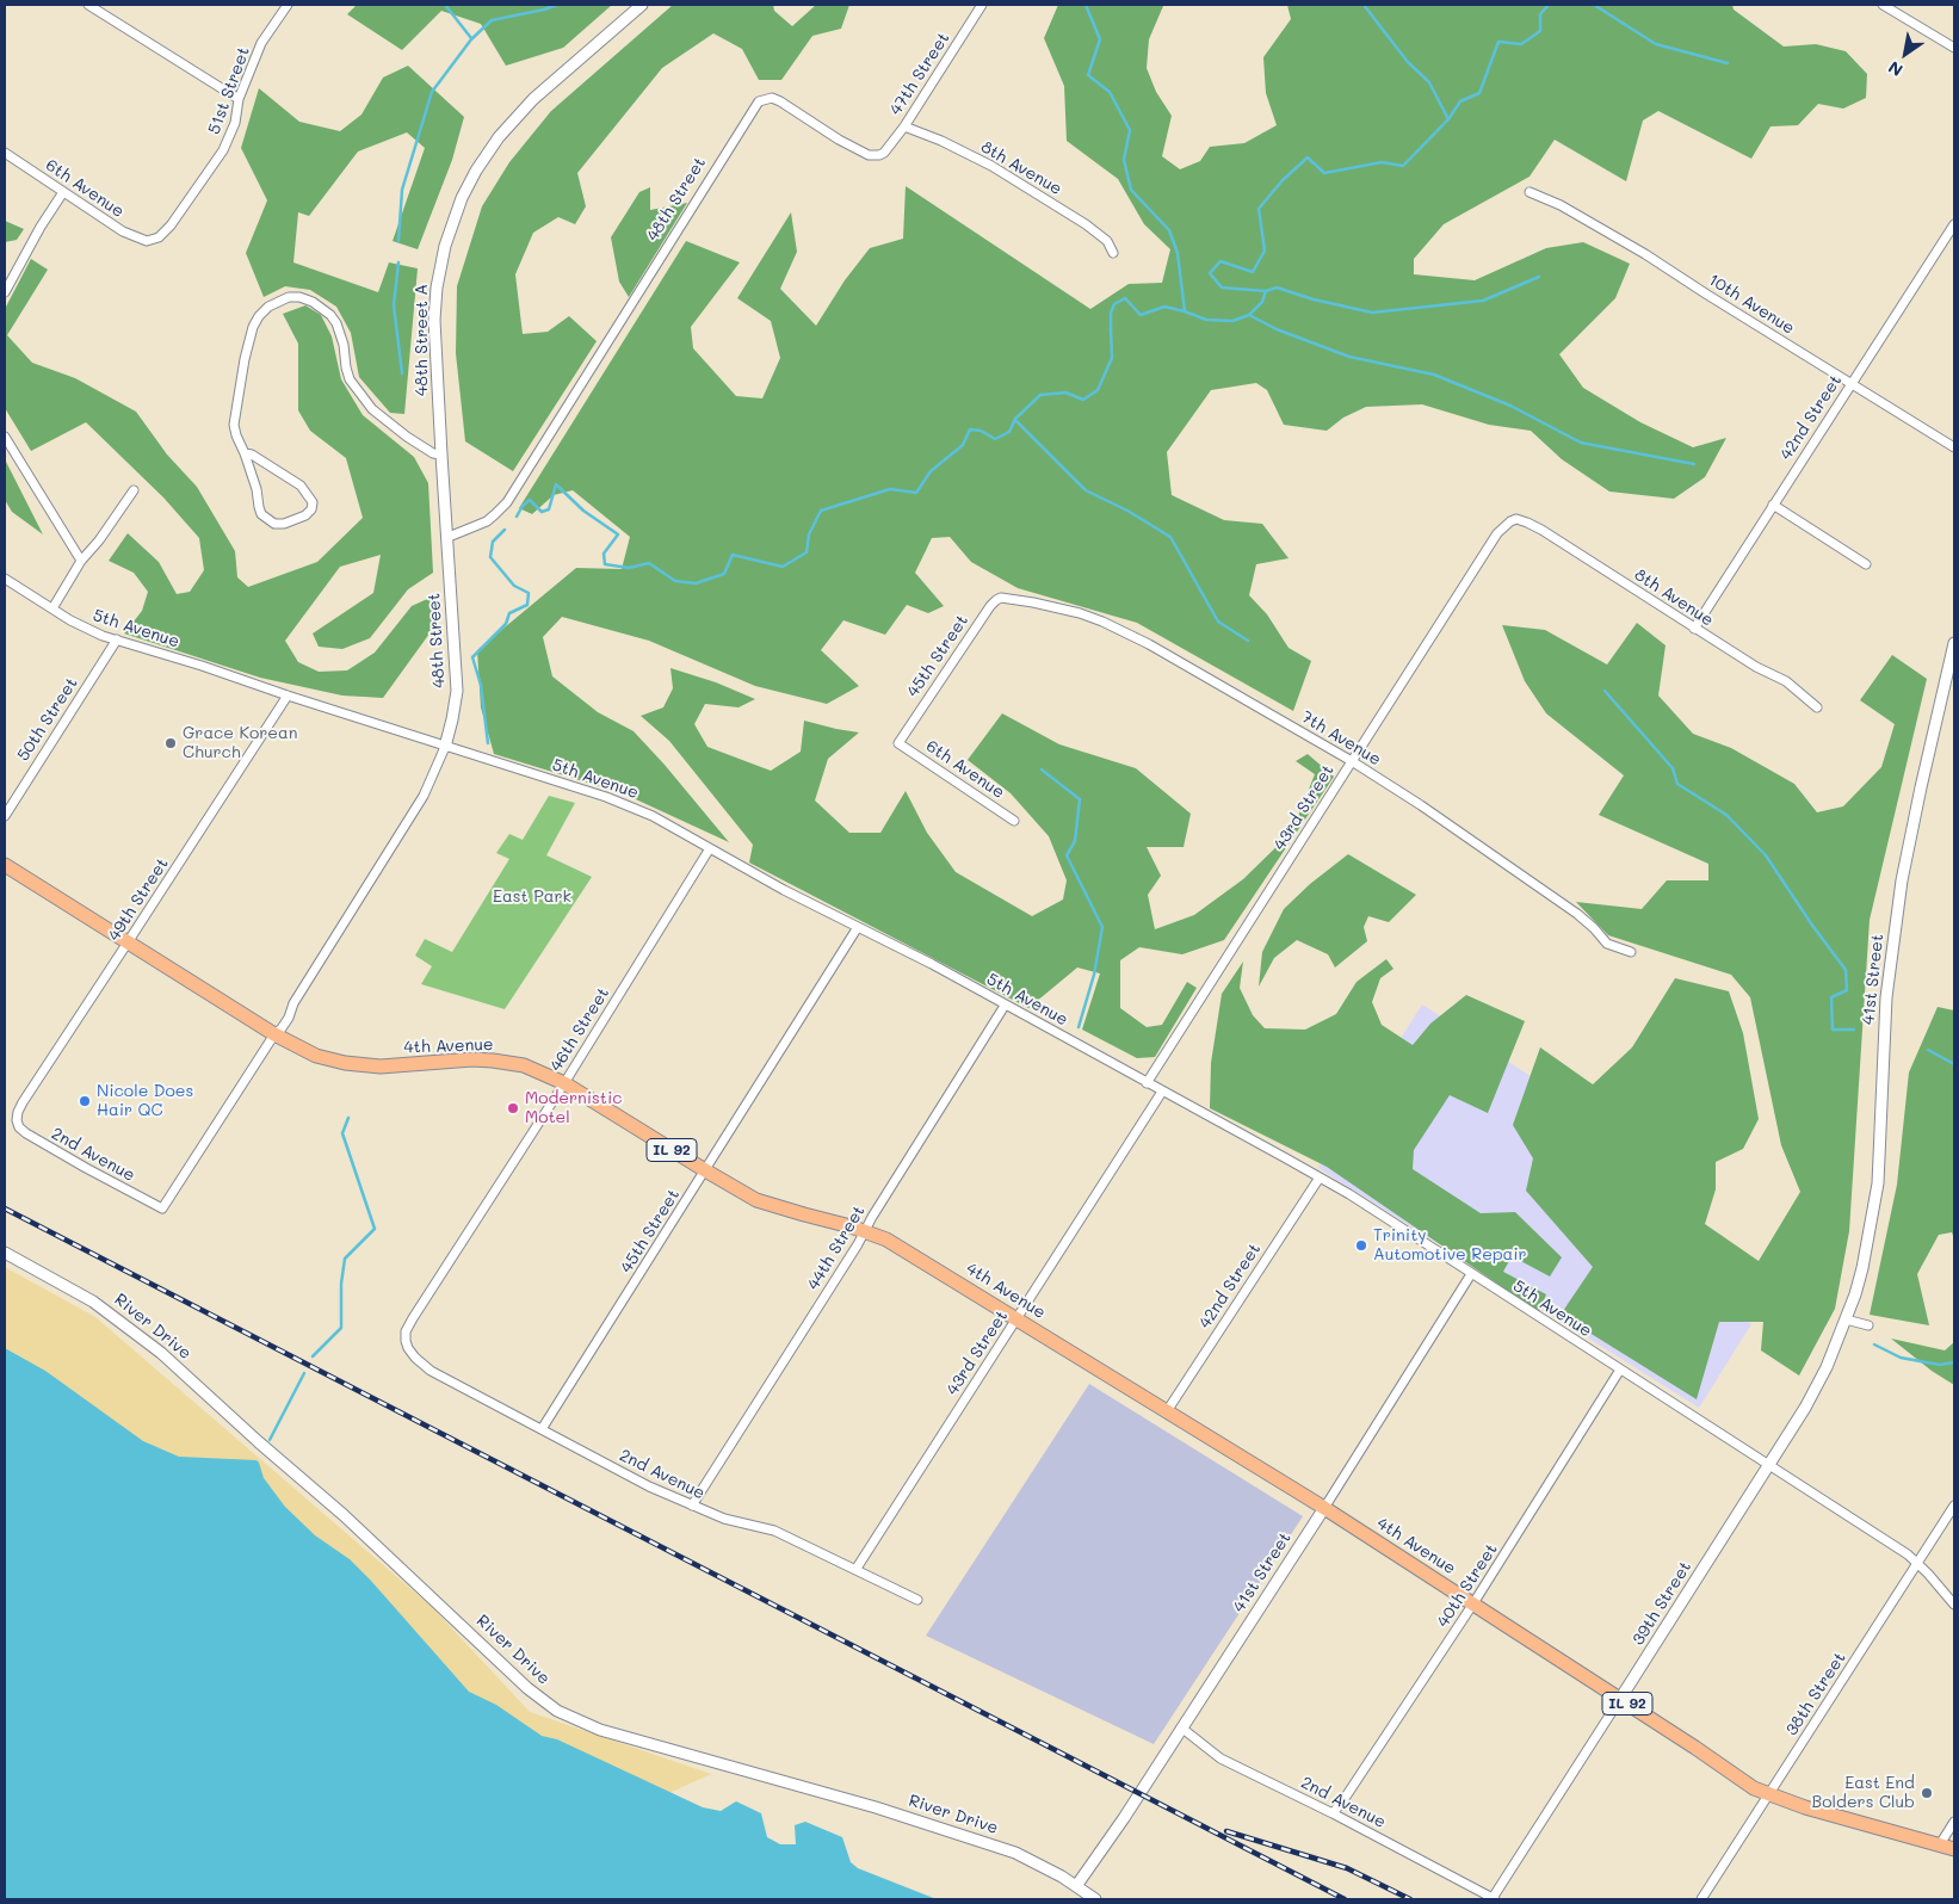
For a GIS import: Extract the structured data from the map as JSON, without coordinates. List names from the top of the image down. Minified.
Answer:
{"streets":{"main road":["4th Avenue","IL 92"],"street":["47th Street","51st Street","8th Avenue","6th Avenue","48th Street","10th Avenue","48th Street A","42nd Street","5th Avenue","45th Street","50th Street","7th Avenue","43rd Street","49th Street","41st Street","46th Street","2nd Avenue","44th Street","River Drive","40th Street","39th Street","38th Street"]},"crossings":[["47th Street","8th Avenue"],["47th Street","48th Street"],["51st Street","6th Avenue"],["8th Avenue","42nd Street"],["8th Avenue","43rd Street"],["6th Avenue","45th Street"],["48th Street","48th Street A"],["48th Street","5th Avenue"],["48th Street","4th Avenue"],["48th Street","2nd Avenue"],["10th Avenue","42nd Street"],["42nd Street","5th Avenue"],["42nd Street","4th Avenue"],["5th Avenue","45th Street"],["5th Avenue","50th Street"],["5th Avenue","43rd Street"],["5th Avenue","49th Street"],["5th Avenue","41st Street"],["5th Avenue","46th Street"],["5th Avenue","44th Street"],["5th Avenue","40th Street"],["5th Avenue","39th Street"],["5th Avenue","38th Street"],["45th Street","7th Avenue"],["45th Street","4th Avenue"],["45th Street","2nd Avenue"],["7th Avenue","43rd Street"],["43rd Street","4th Avenue"],["43rd Street","2nd Avenue"],["49th Street","4th Avenue"],["49th Street","2nd Avenue"],["41st Street","4th Avenue"],["41st Street","2nd Avenue"],["41st Street","River Drive"],["41st Street","39th Street"],["46th Street","4th Avenue"],["46th Street","2nd Avenue"],["4th Avenue","44th Street"],["4th Avenue","40th Street"],["4th Avenue","39th Street"],["4th Avenue","38th Street"],["2nd Avenue","44th Street"],["2nd Avenue","40th Street"],["2nd Avenue","39th Street"]],"parks":["East Park"],"places":["Grace Korean Church","Nicole Does Hair QC","Modernistic Motel","Trinity Automotive Repair","East End Bolders Club"],"north":"bottom left"}
